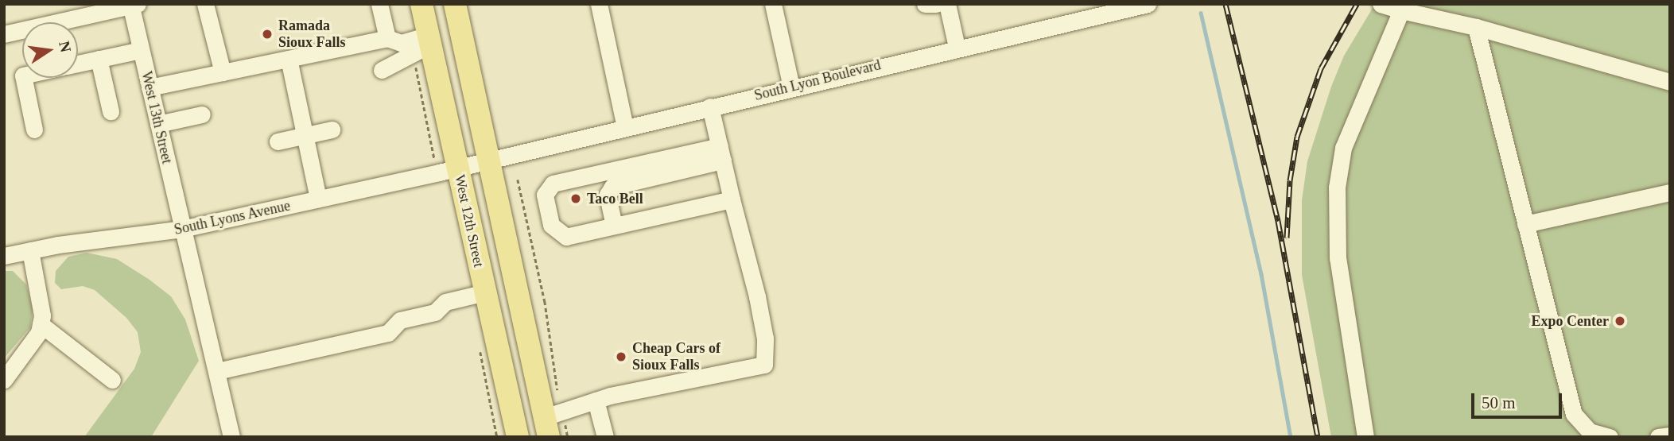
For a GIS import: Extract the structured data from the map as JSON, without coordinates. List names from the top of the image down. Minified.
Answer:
{"streets":{"main road":["West 12th Street"],"street":["South Lyon Boulevard","West 13th Street","South Lyons Avenue"]},"crossings":[["South Lyon Boulevard","South Lyons Avenue"],["South Lyon Boulevard","West 12th Street"],["West 13th Street","South Lyons Avenue"],["South Lyons Avenue","West 12th Street"]],"places":["Ramada Sioux Falls","Taco Bell","Expo Center","Cheap Cars of Sioux Falls"],"scale_bar":"50 m","north":"right"}
